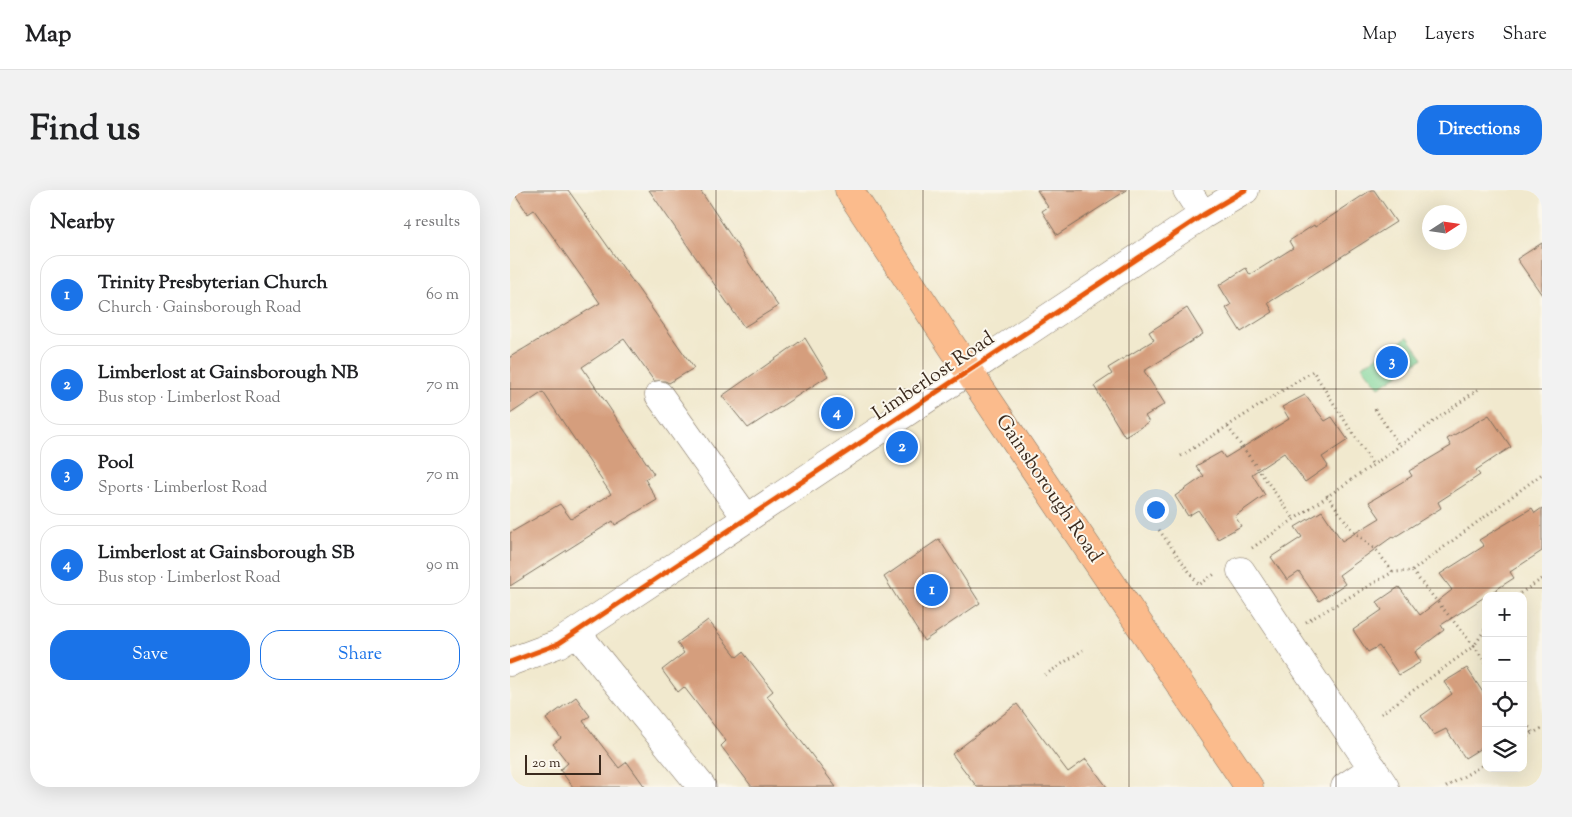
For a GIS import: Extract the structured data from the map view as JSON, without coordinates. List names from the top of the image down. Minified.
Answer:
{"streets":{"main road":["Gainsborough Road"],"street":["Limberlost Road"]},"crossings":[["Limberlost Road","Gainsborough Road"]],"scale_bar":"20 m","north":"right","page":{"header":"Map","nav":["Map","Layers","Share"],"title":"Find us","buttons":["Directions",["Save","Share"]],"heading":["Nearby","4 results"],"list":[{"mark":"1","name":"Trinity Presbyterian Church","note":"Church · Gainsborough Road","value":"60 m"},{"mark":"2","name":"Limberlost at Gainsborough NB","note":"Bus stop · Limberlost Road","value":"70 m"},{"mark":"3","name":"Pool","note":"Sports · Limberlost Road","value":"70 m"},{"mark":"4","name":"Limberlost at Gainsborough SB","note":"Bus stop · Limberlost Road","value":"90 m"}],"pins":["3","4","2","1"],"map_buttons":["+","−"],"scale":"20 m"}}
